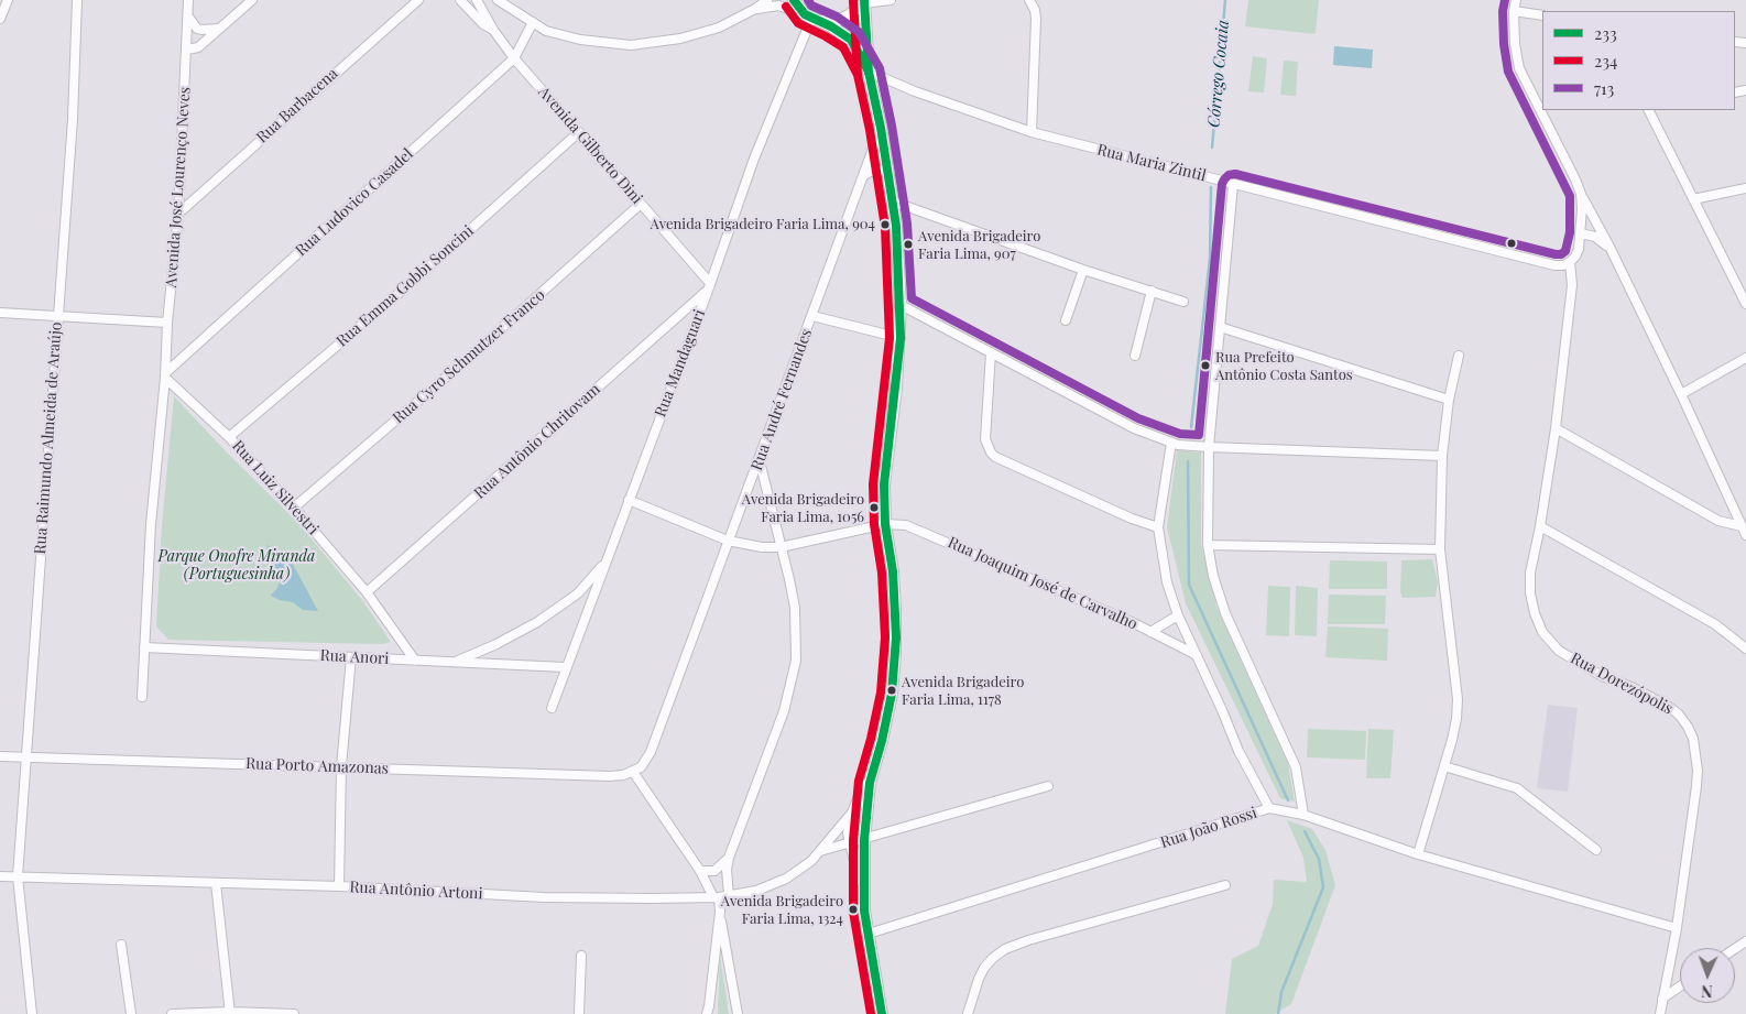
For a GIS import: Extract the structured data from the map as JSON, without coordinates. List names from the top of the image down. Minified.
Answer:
{"streets":{"street":["Rua Barbacena","Avenida Gilberto Dini","Rua Maria Zintil","Avenida José Lourenço Neves","Rua Ludovico Casadel","Rua Emma Gobbi Soncini","Rua Cyro Schmutzer Franco","Rua Mandaguari","Rua André Fernandes","Rua Raimundo Almeida de Araújo","Rua Antônio Chritovam","Rua Luiz Silvestri","Rua Joaquim José de Carvalho","Rua Anori","Rua Dorezópolis","Rua Porto Amazonas","Rua João Rossi","Rua Antônio Artoni"]},"crossings":[["Rua Barbacena","Avenida José Lourenço Neves"],["Avenida Gilberto Dini","Rua Ludovico Casadel"],["Avenida Gilberto Dini","Rua Emma Gobbi Soncini"],["Avenida Gilberto Dini","Rua Cyro Schmutzer Franco"],["Avenida Gilberto Dini","Rua Mandaguari"],["Avenida Gilberto Dini","Rua Antônio Chritovam"],["Rua Maria Zintil","Rua Dorezópolis"],["Avenida José Lourenço Neves","Rua Ludovico Casadel"],["Avenida José Lourenço Neves","Rua Luiz Silvestri"],["Avenida José Lourenço Neves","Rua Anori"],["Rua Ludovico Casadel","Rua Luiz Silvestri"],["Rua Emma Gobbi Soncini","Rua Luiz Silvestri"],["Rua Cyro Schmutzer Franco","Rua Luiz Silvestri"],["Rua Mandaguari","Rua Antônio Chritovam"],["Rua Mandaguari","Rua Anori"],["Rua André Fernandes","Rua Porto Amazonas"],["Rua Raimundo Almeida de Araújo","Rua Porto Amazonas"],["Rua Raimundo Almeida de Araújo","Rua Antônio Artoni"],["Rua Antônio Chritovam","Rua Luiz Silvestri"],["Rua Luiz Silvestri","Rua Anori"],["Rua Dorezópolis","Rua João Rossi"]],"water":["Córrego Cocaia"],"parks":["Parque Onofre Miranda (Portuguesinha)"],"places":["Avenida Brigadeiro Faria Lima, 904","Avenida Brigadeiro Faria Lima, 907","Rua Prefeito Antônio Costa Santos","Avenida Brigadeiro Faria Lima, 1056","Avenida Brigadeiro Faria Lima, 1178","Avenida Brigadeiro Faria Lima, 1324"],"lines":["transit line 233","transit line 713","transit line 234"],"legend":["233","234","713"],"north":"bottom"}
